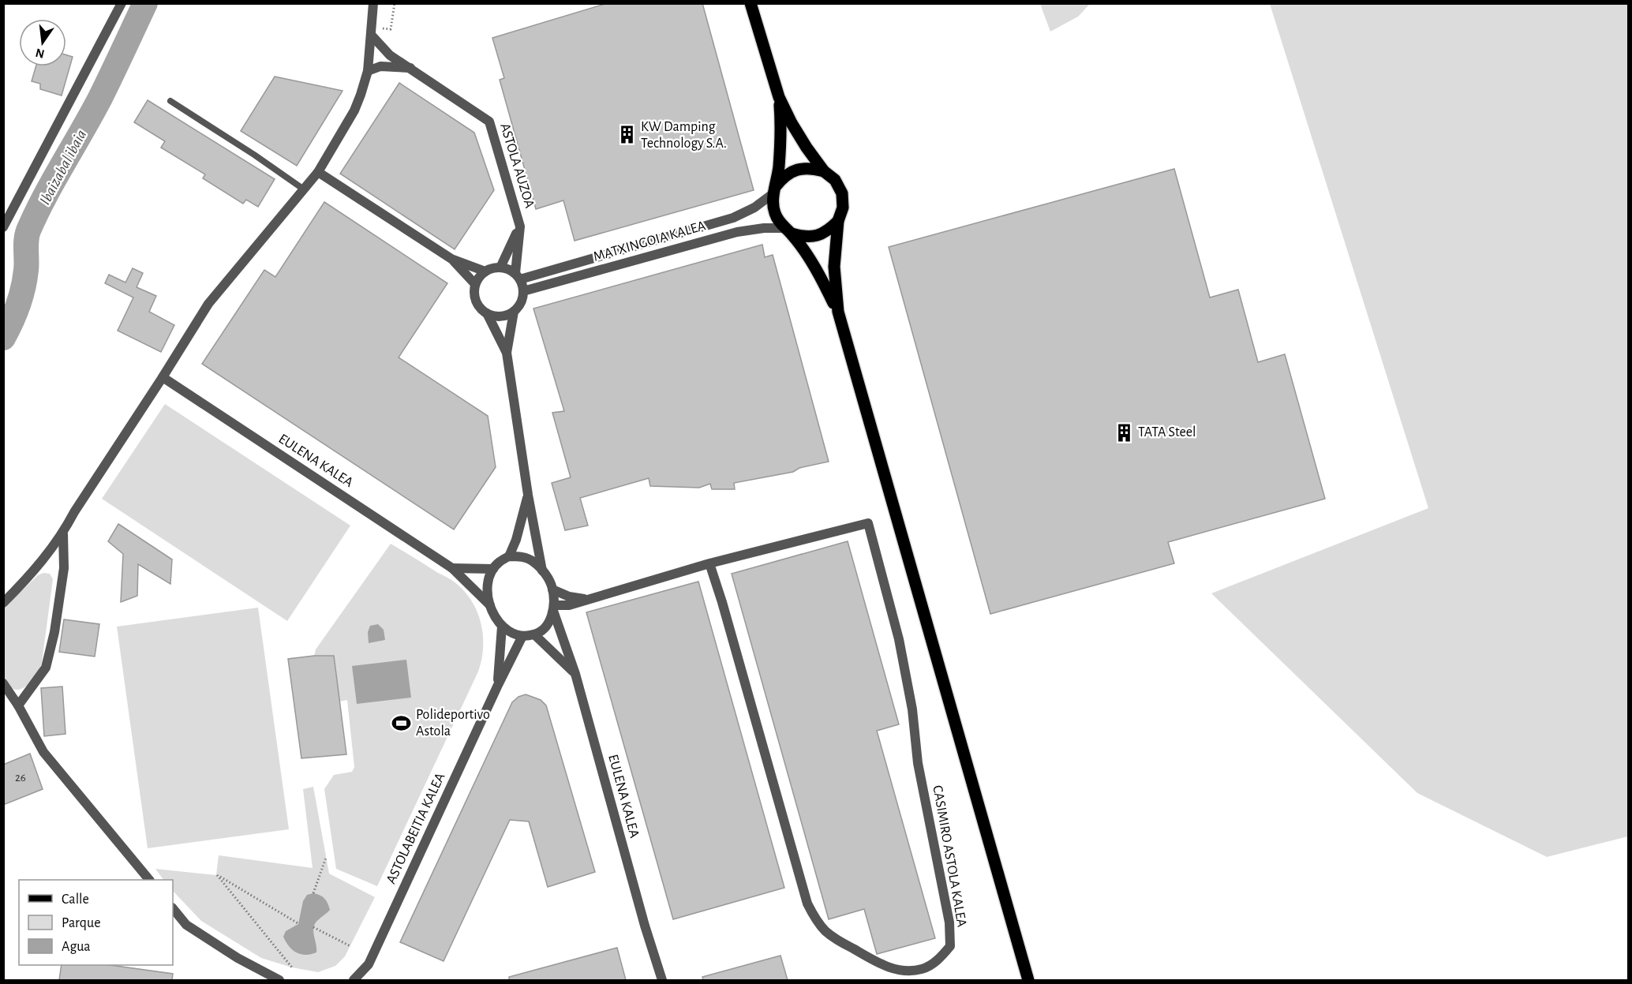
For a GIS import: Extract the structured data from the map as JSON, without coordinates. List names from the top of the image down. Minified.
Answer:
{"streets":{"street":["ASTOLA AUZOA","MATXINGOIA KALEA","EULENA KALEA","ASTOLABEITIA KALEA","CASIMIRO ASTOLA KALEA"]},"crossings":[["ASTOLA AUZOA","MATXINGOIA KALEA"],["EULENA KALEA","ASTOLABEITIA KALEA"],["EULENA KALEA","CASIMIRO ASTOLA KALEA"],["ASTOLABEITIA KALEA","CASIMIRO ASTOLA KALEA"]],"water":["Ibaizabal ibaia"],"places":{"building":["KW Damping Technology S.A.","TATA Steel"],"sports":["Polideportivo Astola"]},"house_numbers":["26"],"legend":["Calle","Parque","Agua"],"north":"bottom"}
